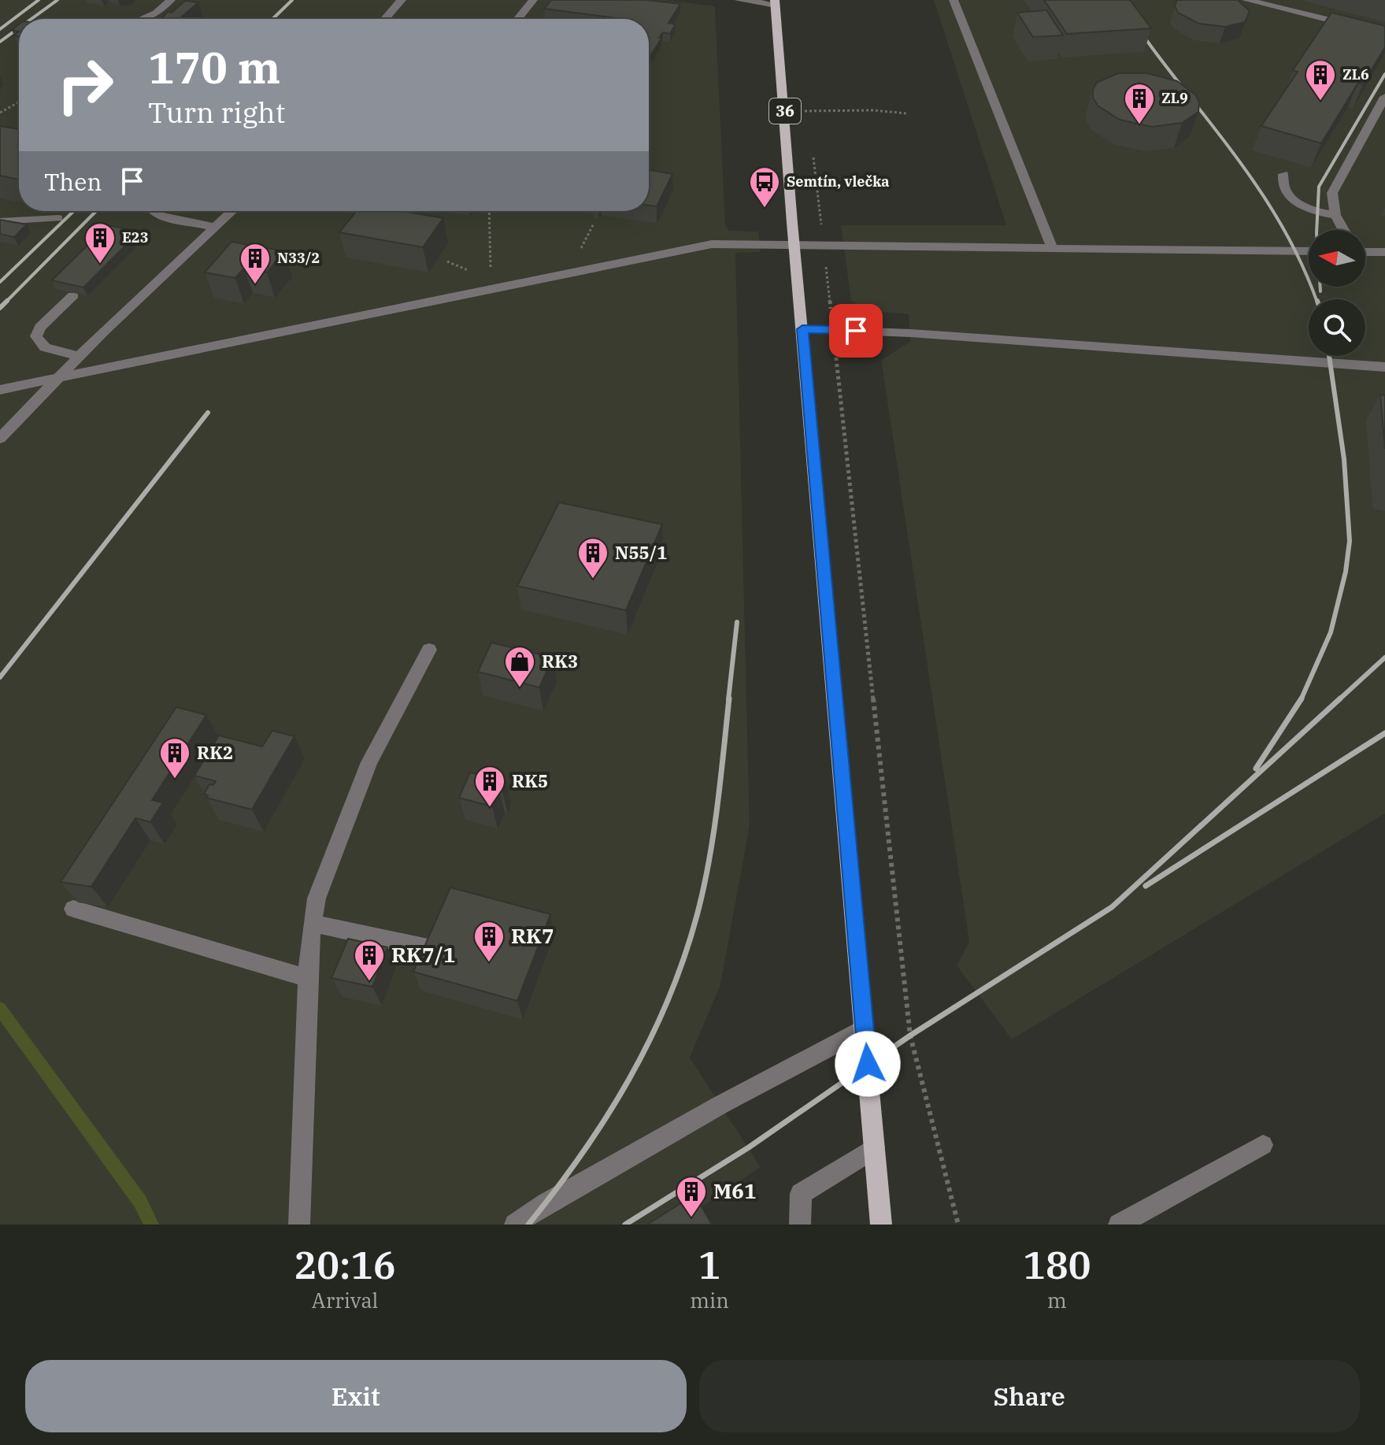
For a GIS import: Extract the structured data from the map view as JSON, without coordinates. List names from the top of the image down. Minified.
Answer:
{"streets":{"main road":["36"]},"places":{"building":["ZL6","ZL9","E23","N33/2","N55/1","RK2","RK5","RK7","RK7/1","M61"],"bus stop":["Semtín, vlečka"],"shop":["RK3"]},"north":"left","page":{"turn":["170 m","Turn right"],"then":"Then","eta":["20:16","Arrival","1","min","180","m"],"buttons":["Exit","Share"]}}
